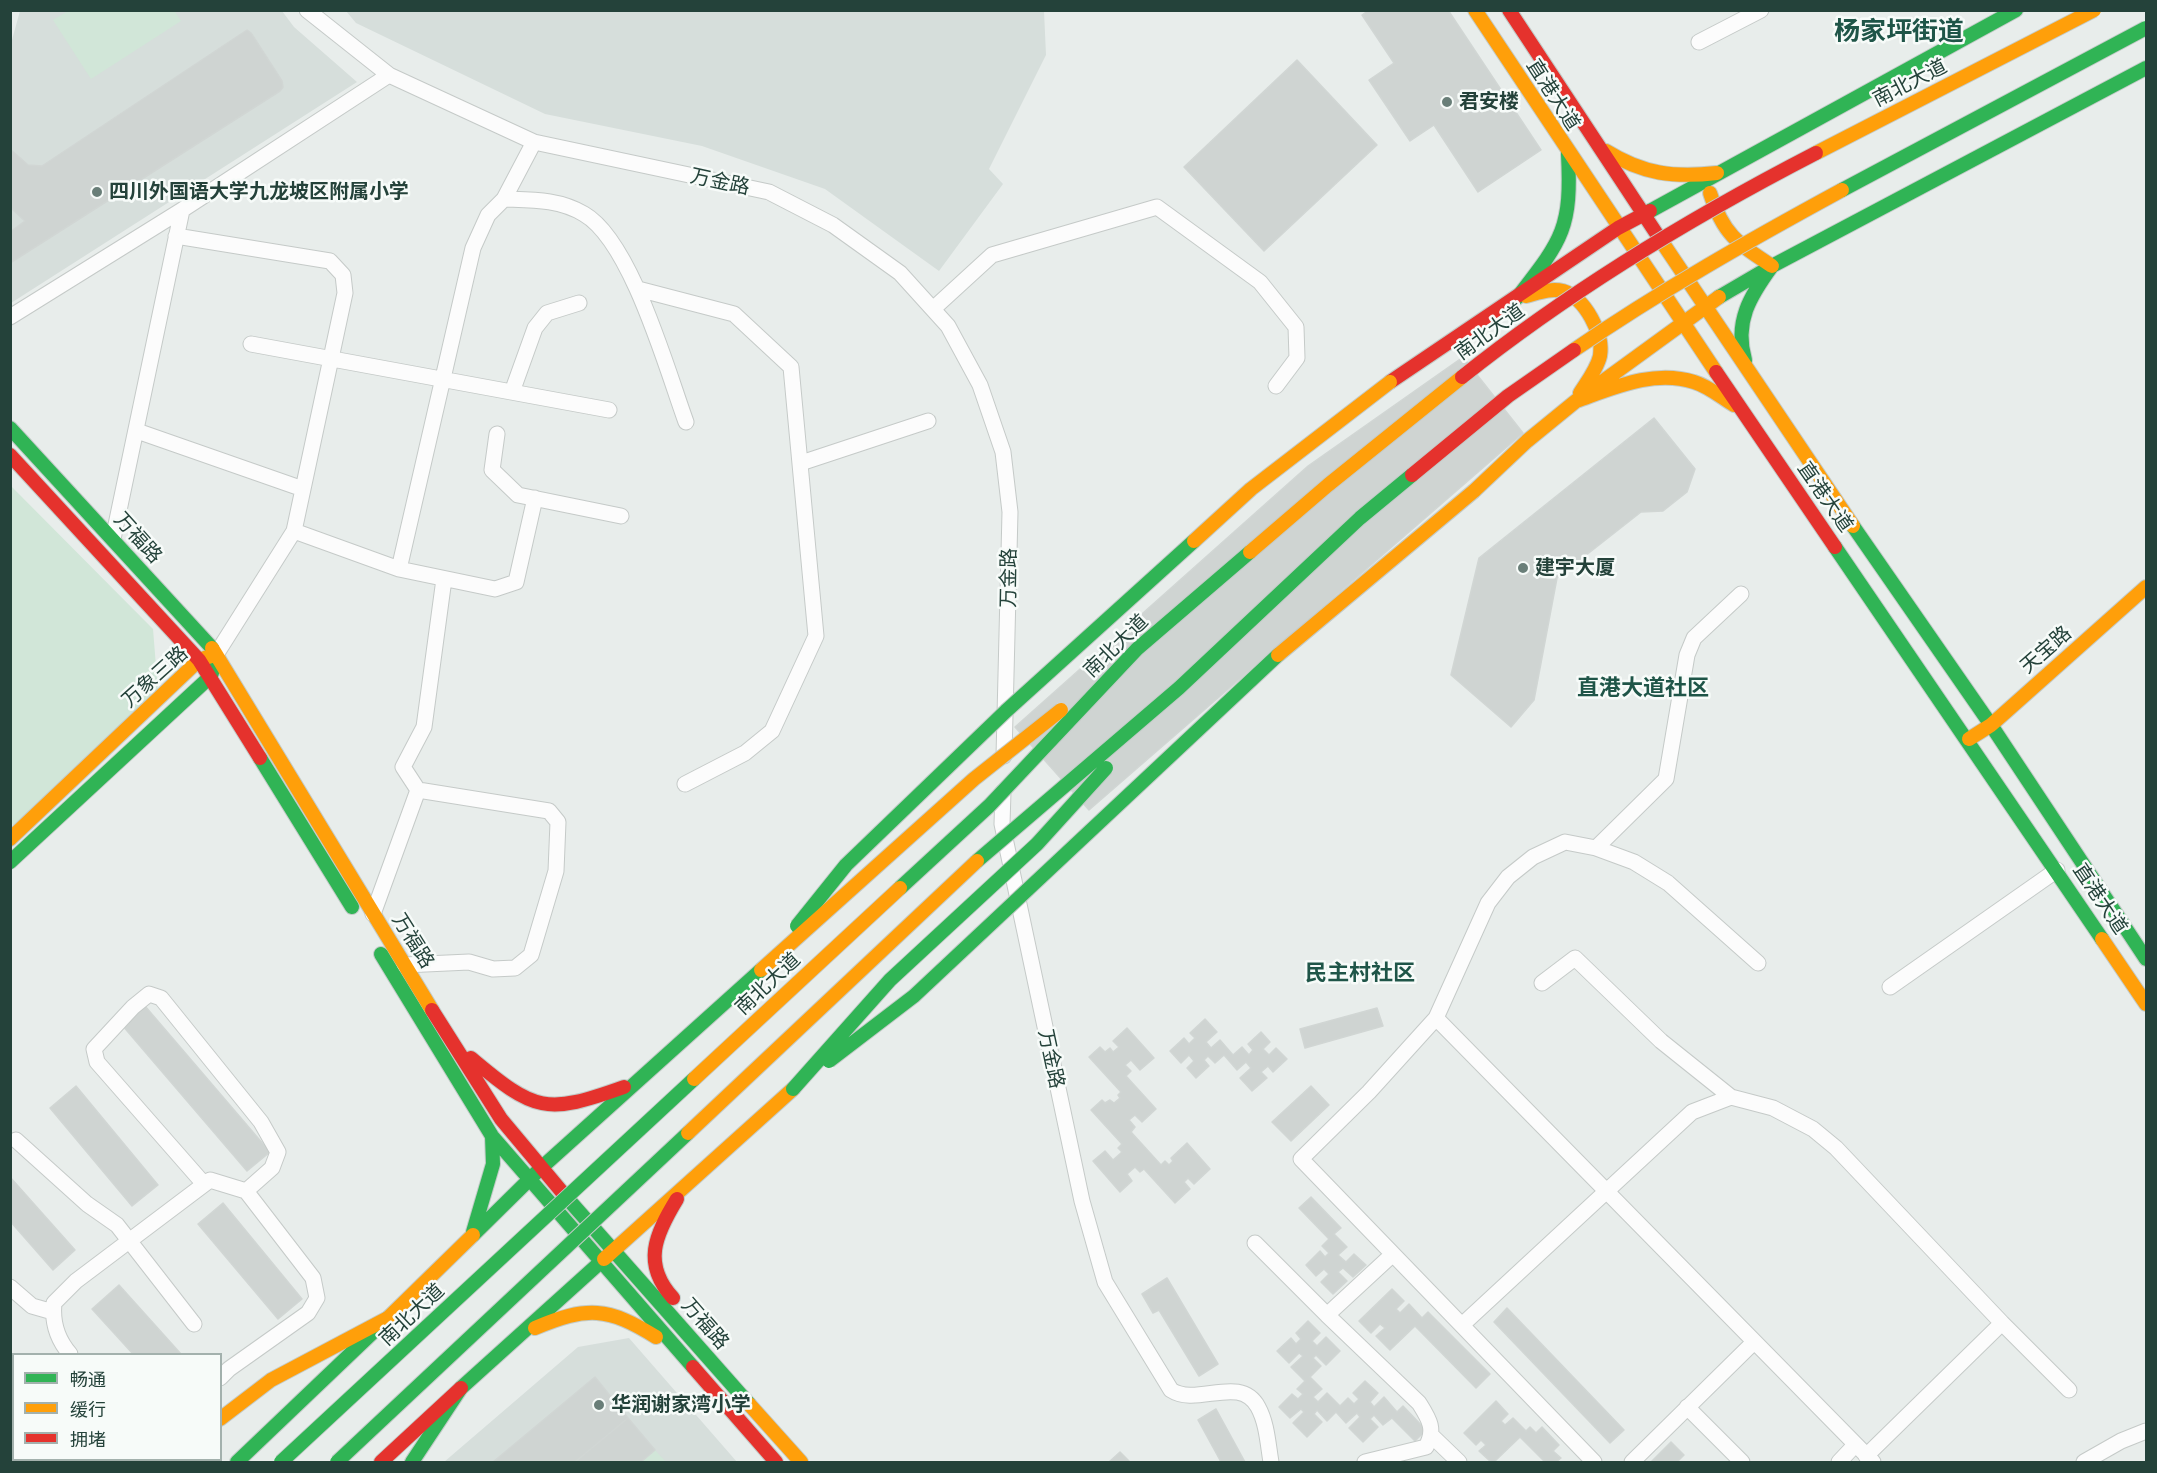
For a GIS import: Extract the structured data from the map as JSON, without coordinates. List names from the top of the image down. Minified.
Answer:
{"streets":{"main road":["南北大道","直港大道","万福路","天宝路","万象三路"],"street":["万金路"]},"crossings":[["南北大道","直港大道"],["南北大道","万福路"],["直港大道","天宝路"],["万福路","万象三路"]],"districts":["杨家坪街道","直港大道社区","民主村社区"],"places":["君安楼","四川外国语大学九龙坡区附属小学","建宇大厦","华润谢家湾小学"],"legend":["畅通","缓行","拥堵"]}
